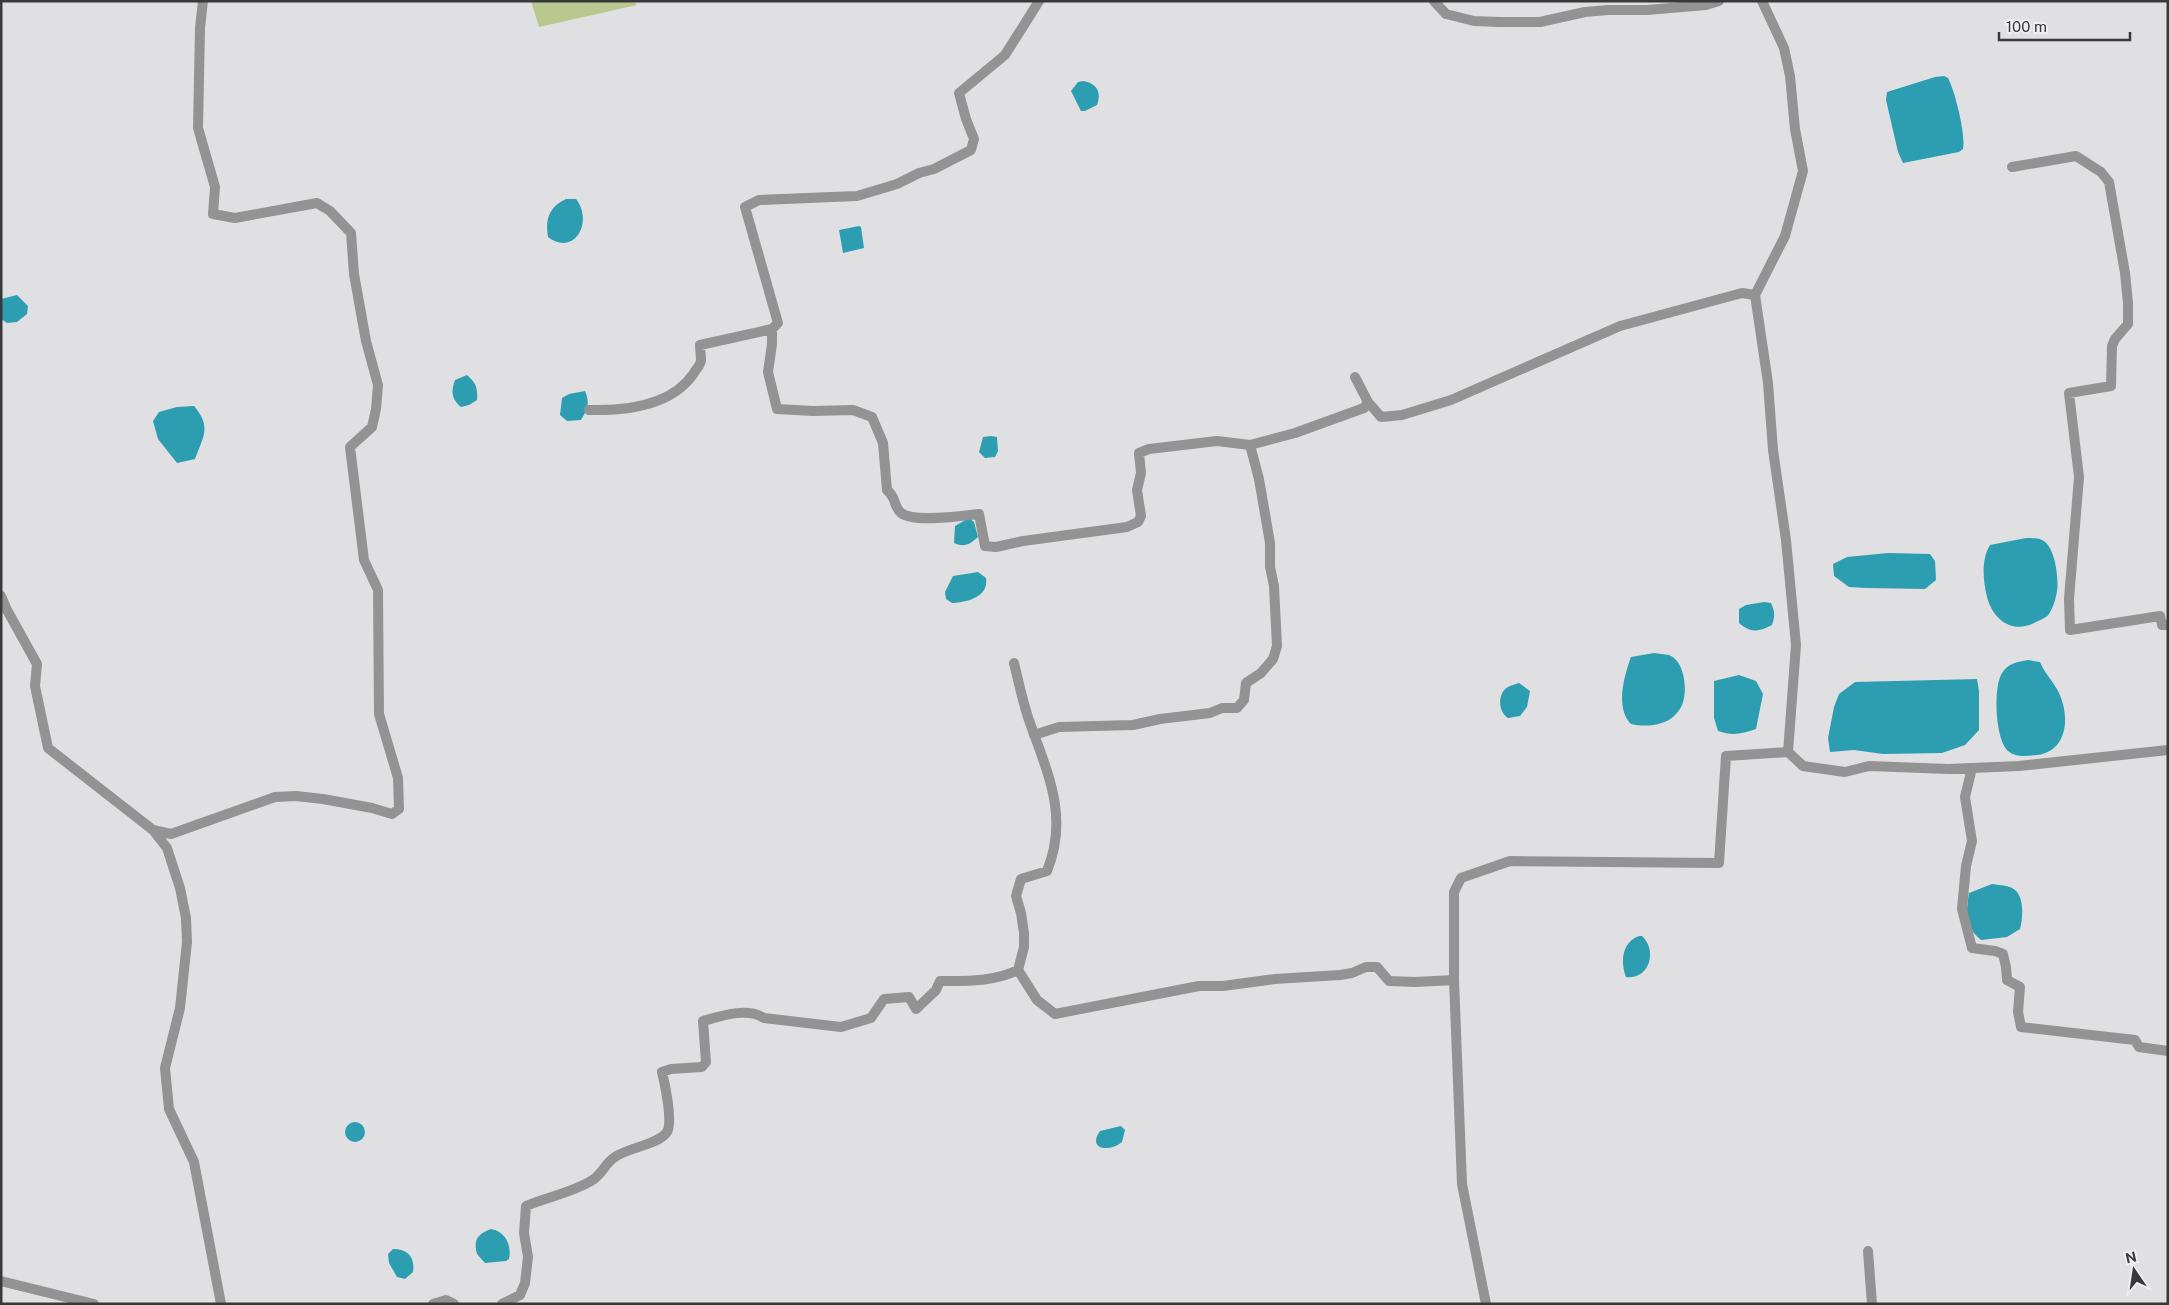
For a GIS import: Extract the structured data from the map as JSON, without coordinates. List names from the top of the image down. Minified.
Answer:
{"scale_bar":"100 m","north":"top"}
